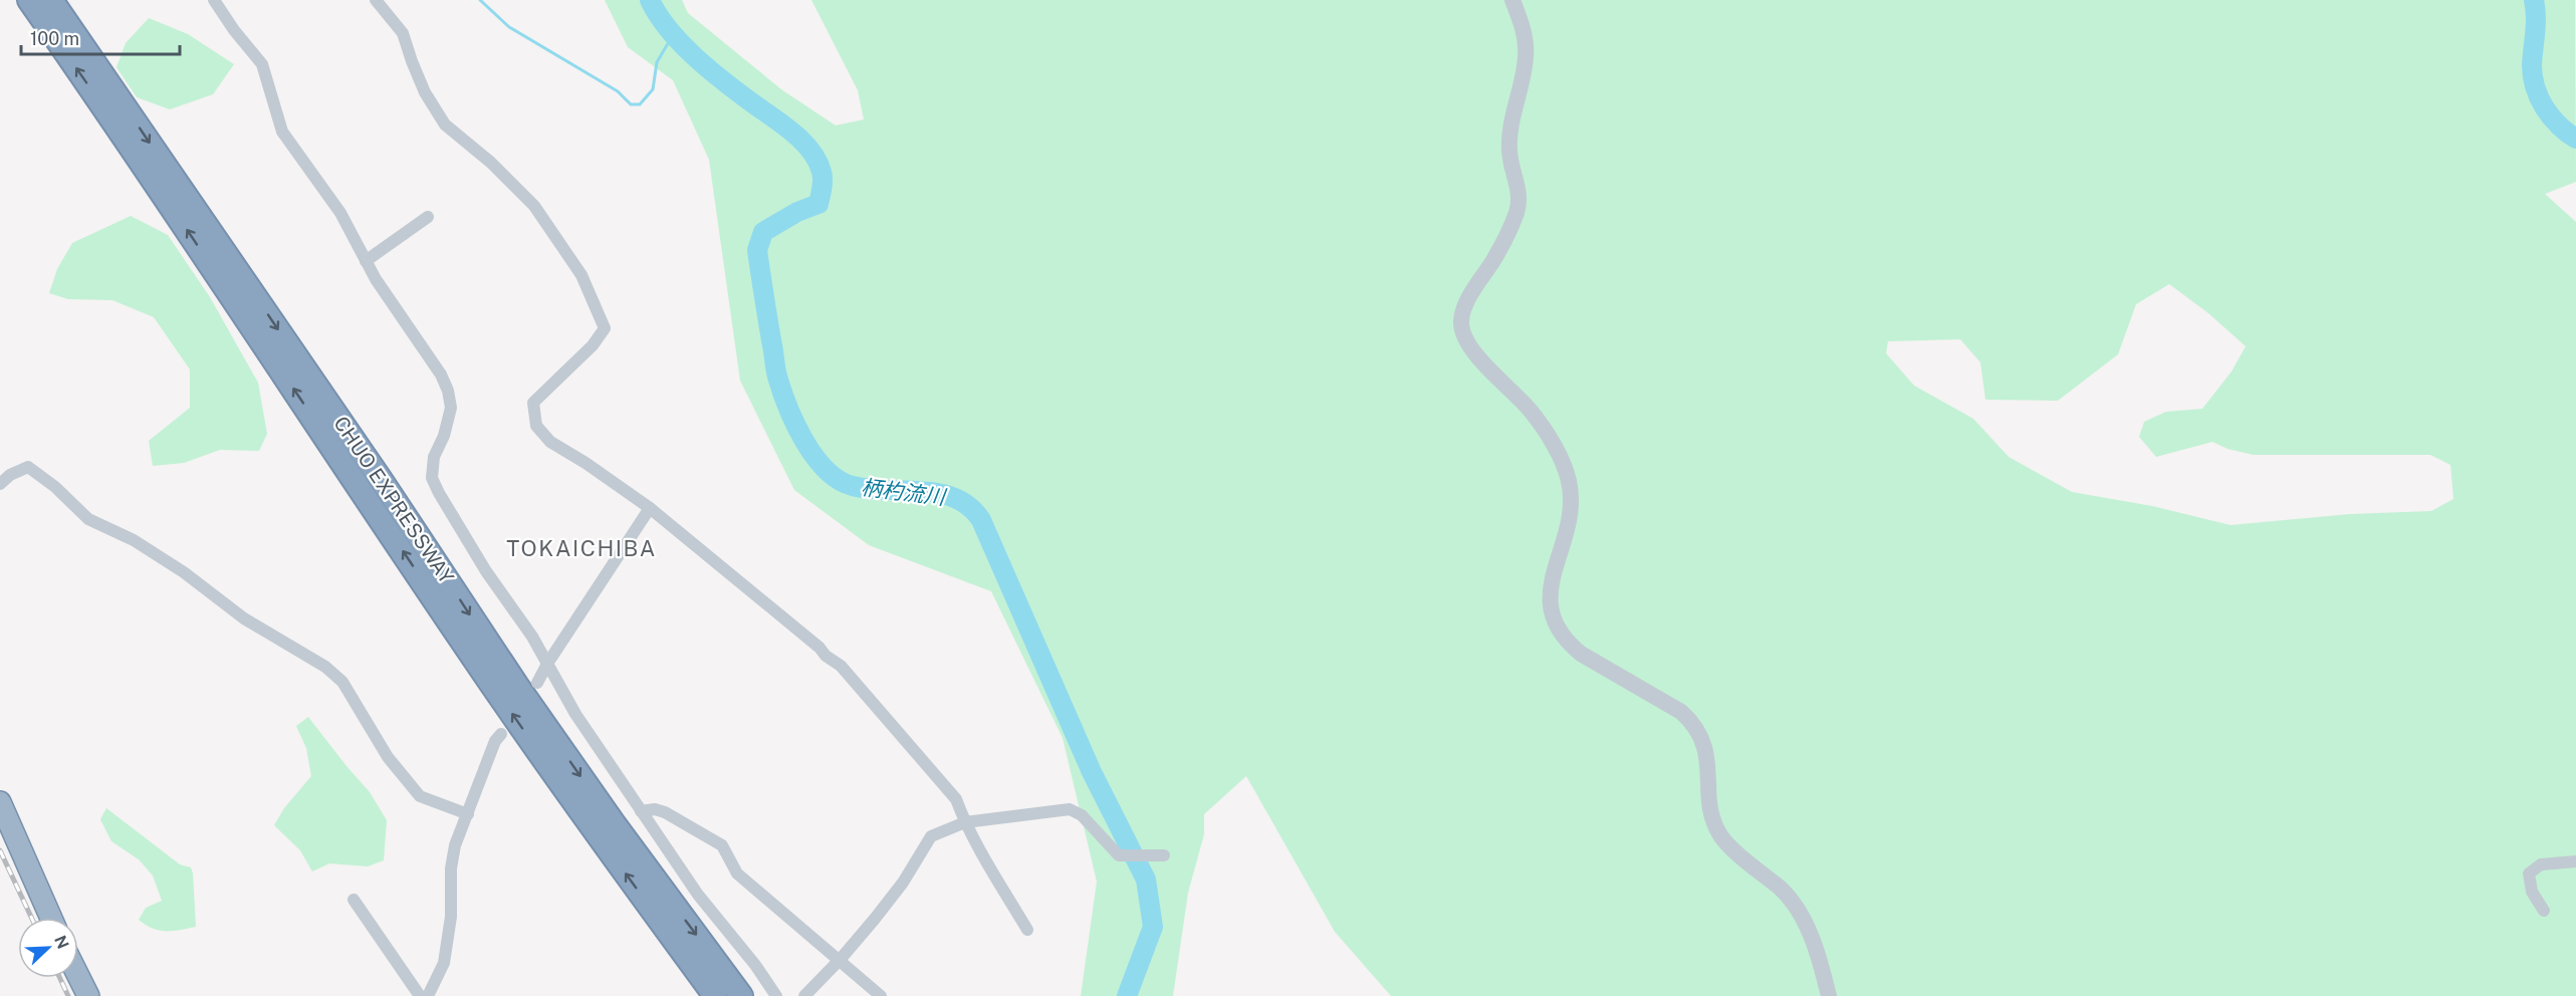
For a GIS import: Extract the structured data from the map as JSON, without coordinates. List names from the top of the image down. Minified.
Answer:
{"streets":{"highway":["CHUO EXPRESSWAY"]},"districts":["TOKAICHIBA"],"water":["柄杓流川"],"scale_bar":"100 m","north":"top right"}
